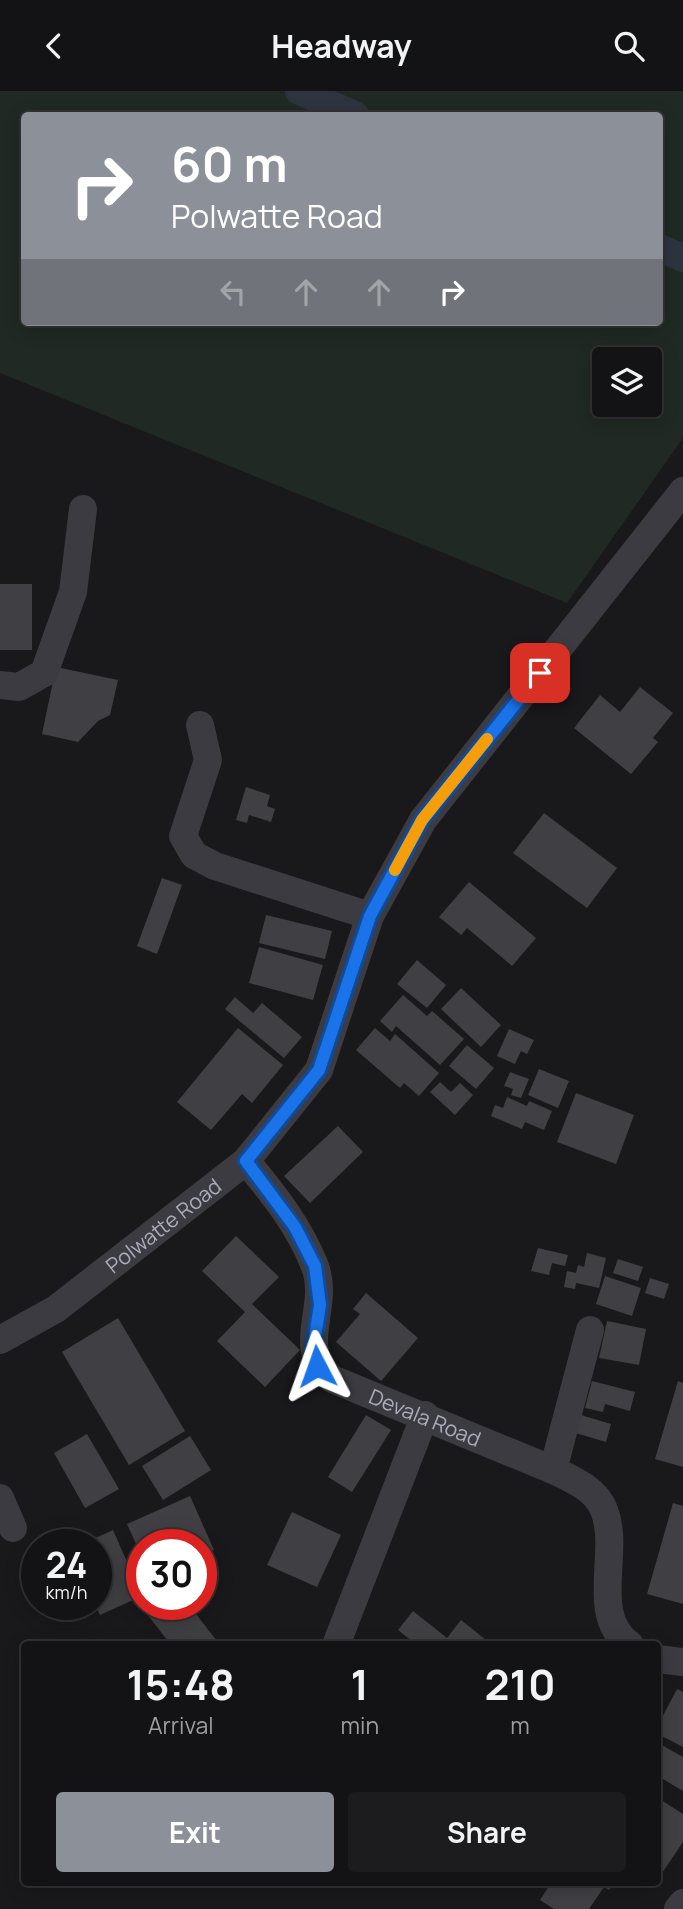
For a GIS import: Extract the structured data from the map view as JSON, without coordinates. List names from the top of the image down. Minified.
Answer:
{"streets":{"street":["Polwatte Road","Devala Road"]},"crossings":[["Polwatte Road","Devala Road"]],"page":{"header":"Headway","turn":["60 m","Polwatte Road"],"speed":"24 km/h","limit":"30","eta":["15:48","Arrival","1","min","210","m"],"buttons":["Exit","Share"]}}
